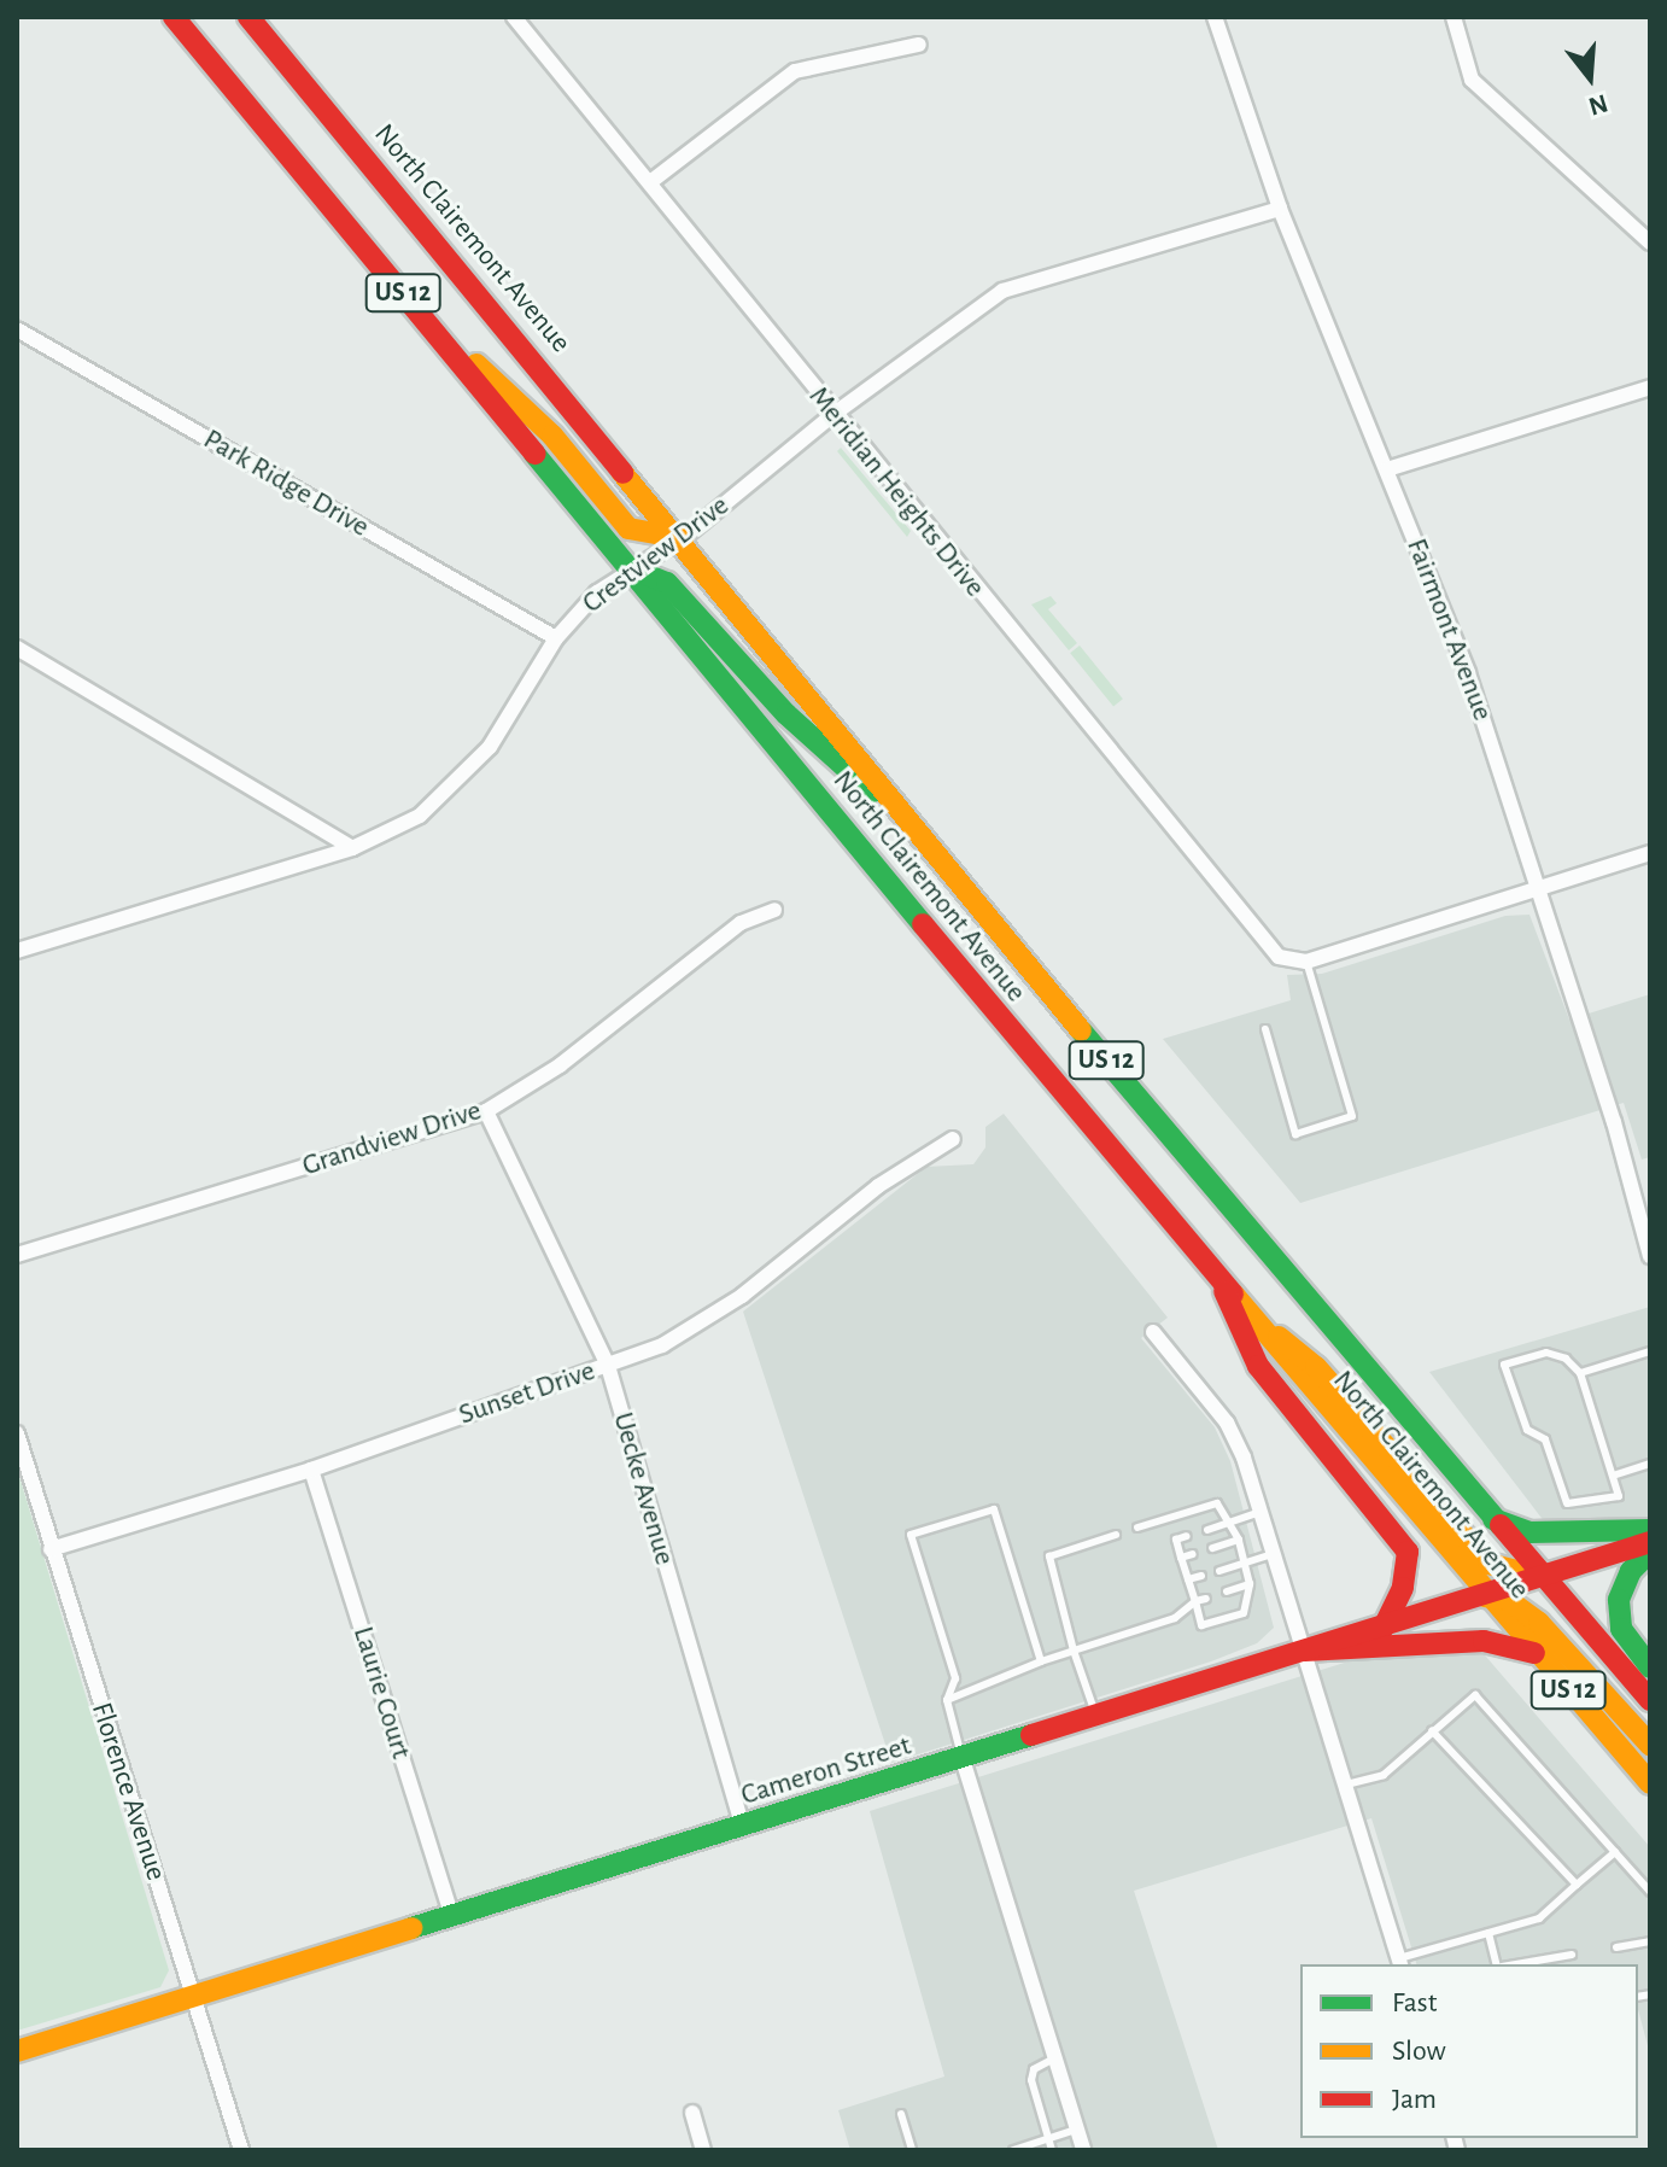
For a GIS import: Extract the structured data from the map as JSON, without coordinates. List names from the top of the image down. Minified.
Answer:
{"streets":{"main road":["North Clairemont Avenue","US 12","Cameron Street"],"street":["Park Ridge Drive","Meridian Heights Drive","Crestview Drive","Fairmont Avenue","Grandview Drive","Sunset Drive","Uecke Avenue","Laurie Court","Florence Avenue"]},"crossings":[["North Clairemont Avenue","Crestview Drive"],["North Clairemont Avenue","Cameron Street"],["Park Ridge Drive","Crestview Drive"],["Meridian Heights Drive","Crestview Drive"],["Crestview Drive","Fairmont Avenue"],["Grandview Drive","Uecke Avenue"],["Sunset Drive","Uecke Avenue"],["Sunset Drive","Laurie Court"],["Sunset Drive","Florence Avenue"],["Uecke Avenue","Cameron Street"],["Laurie Court","Cameron Street"],["Cameron Street","Florence Avenue"]],"legend":["Fast","Slow","Jam"],"north":"bottom"}
